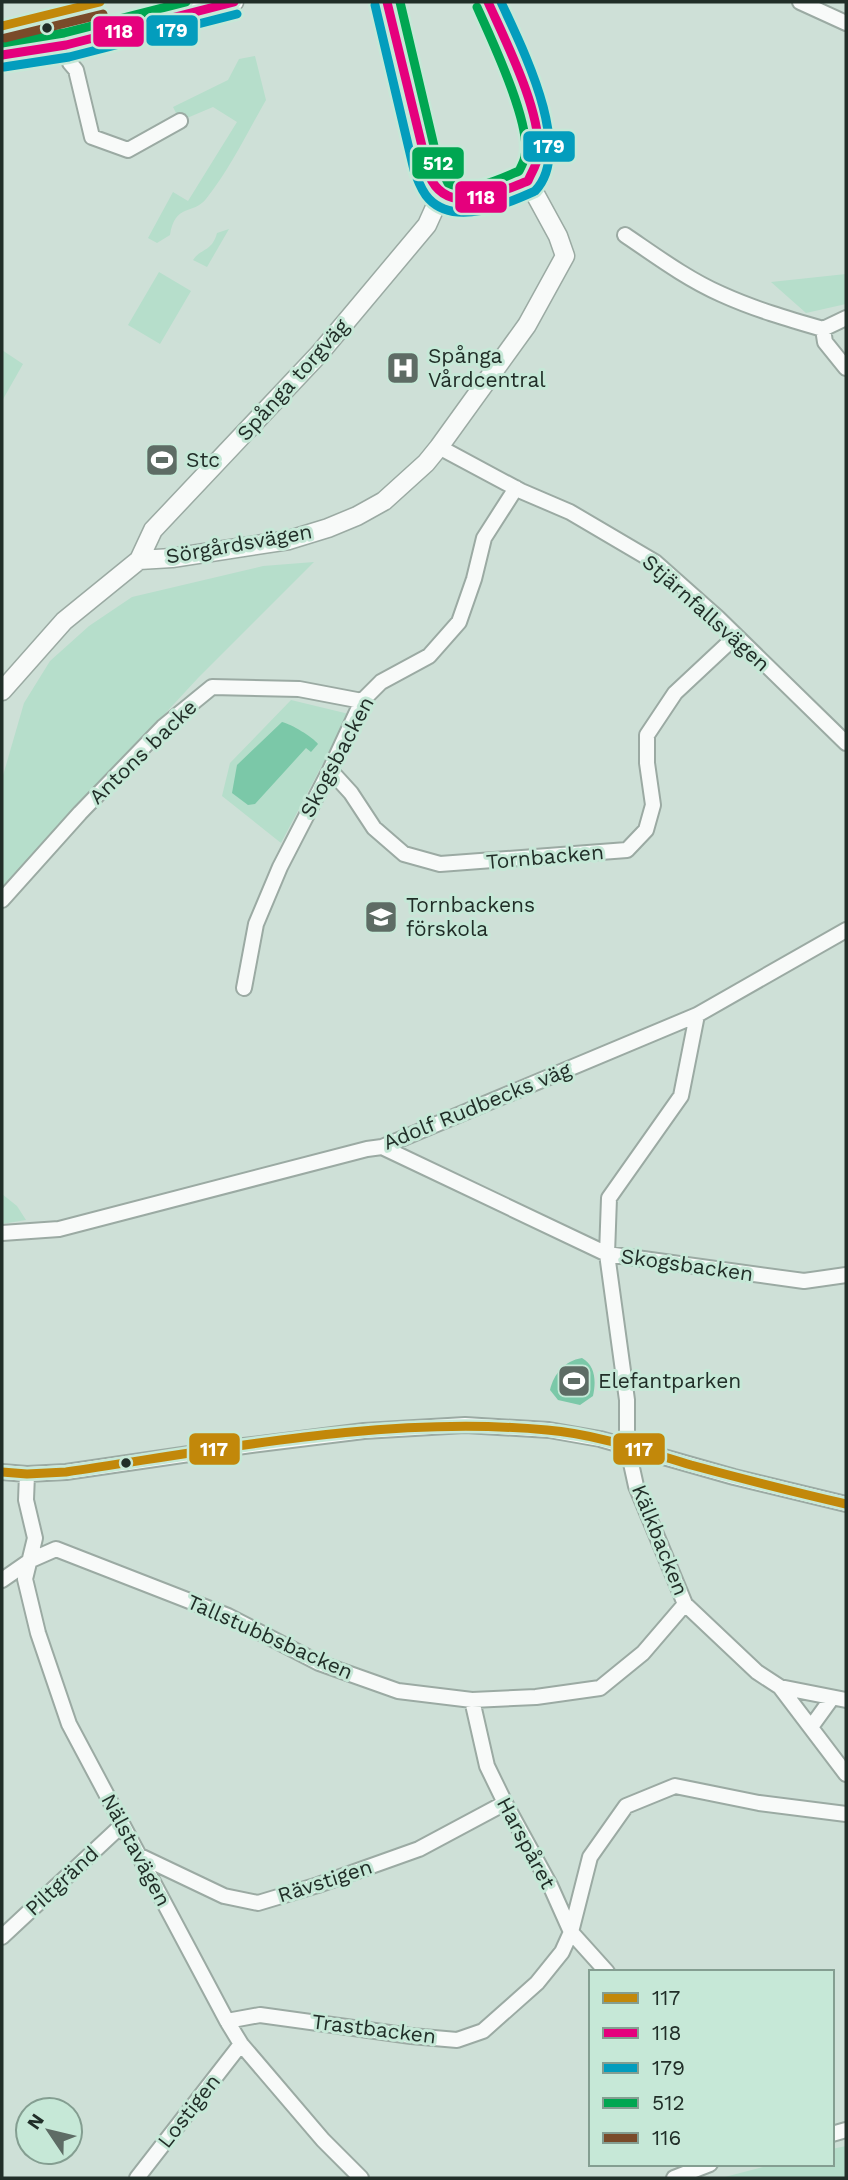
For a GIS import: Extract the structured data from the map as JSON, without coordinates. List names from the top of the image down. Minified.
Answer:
{"streets":{"street":["Spånga torgväg","Sörgårdsvägen","Stjärnfallsvägen","Antons backe","Skogsbacken","Tornbacken","Adolf Rudbecks väg","Kälkbacken","Tallstubbsbacken","Harspåret","Nälstavägen","Piltgränd","Rävstigen","Trastbacken","Lostigen"]},"crossings":[["Spånga torgväg","Sörgårdsvägen"],["Sörgårdsvägen","Stjärnfallsvägen"],["Stjärnfallsvägen","Skogsbacken"],["Stjärnfallsvägen","Tornbacken"],["Antons backe","Skogsbacken"],["Skogsbacken","Tornbacken"],["Skogsbacken","Adolf Rudbecks väg"],["Skogsbacken","Kälkbacken"],["Adolf Rudbecks väg","Kälkbacken"],["Kälkbacken","Tallstubbsbacken"],["Tallstubbsbacken","Harspåret"],["Tallstubbsbacken","Nälstavägen"],["Harspåret","Rävstigen"],["Harspåret","Trastbacken"],["Nälstavägen","Piltgränd"],["Nälstavägen","Rävstigen"],["Nälstavägen","Trastbacken"],["Nälstavägen","Lostigen"]],"places":{"hospital":["Spånga Vårdcentral"],"sports":["Stc","Elefantparken"],"school or university":["Tornbackens förskola"]},"lines":["transit line 117","transit line 118","transit line 179","transit line 512","transit line 116"],"legend":["117","118","179","512","116"],"north":"top left"}
